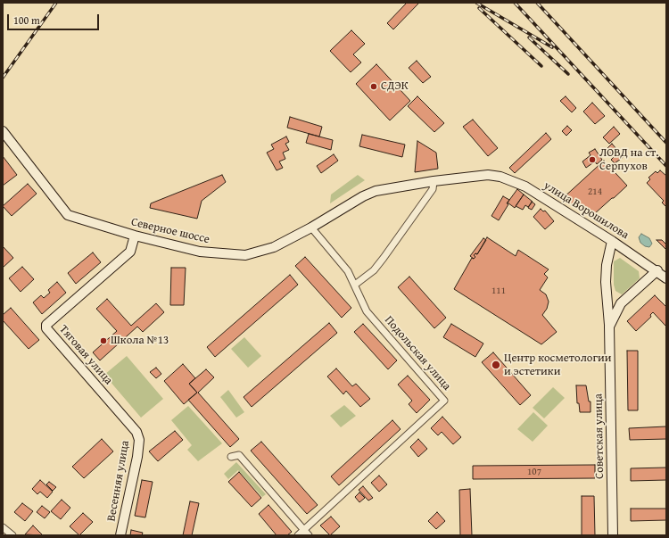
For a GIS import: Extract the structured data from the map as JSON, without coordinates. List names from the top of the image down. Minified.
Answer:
{"streets":{"street":["улица Ворошилова","Северное шоссе","Подольская улица","Тяговая улица","Советская улица","Весенняя улица"]},"crossings":[["улица Ворошилова","Северное шоссе"],["улица Ворошилова","Советская улица"],["Северное шоссе","Подольская улица"],["Северное шоссе","Тяговая улица"],["Тяговая улица","Весенняя улица"]],"places":["СДЭК","ЛОВД на ст. Серпухов","Школа №13","Центр косметологии и эстетики"],"house_numbers":["214","111","107"],"scale_bar":"100 m"}
